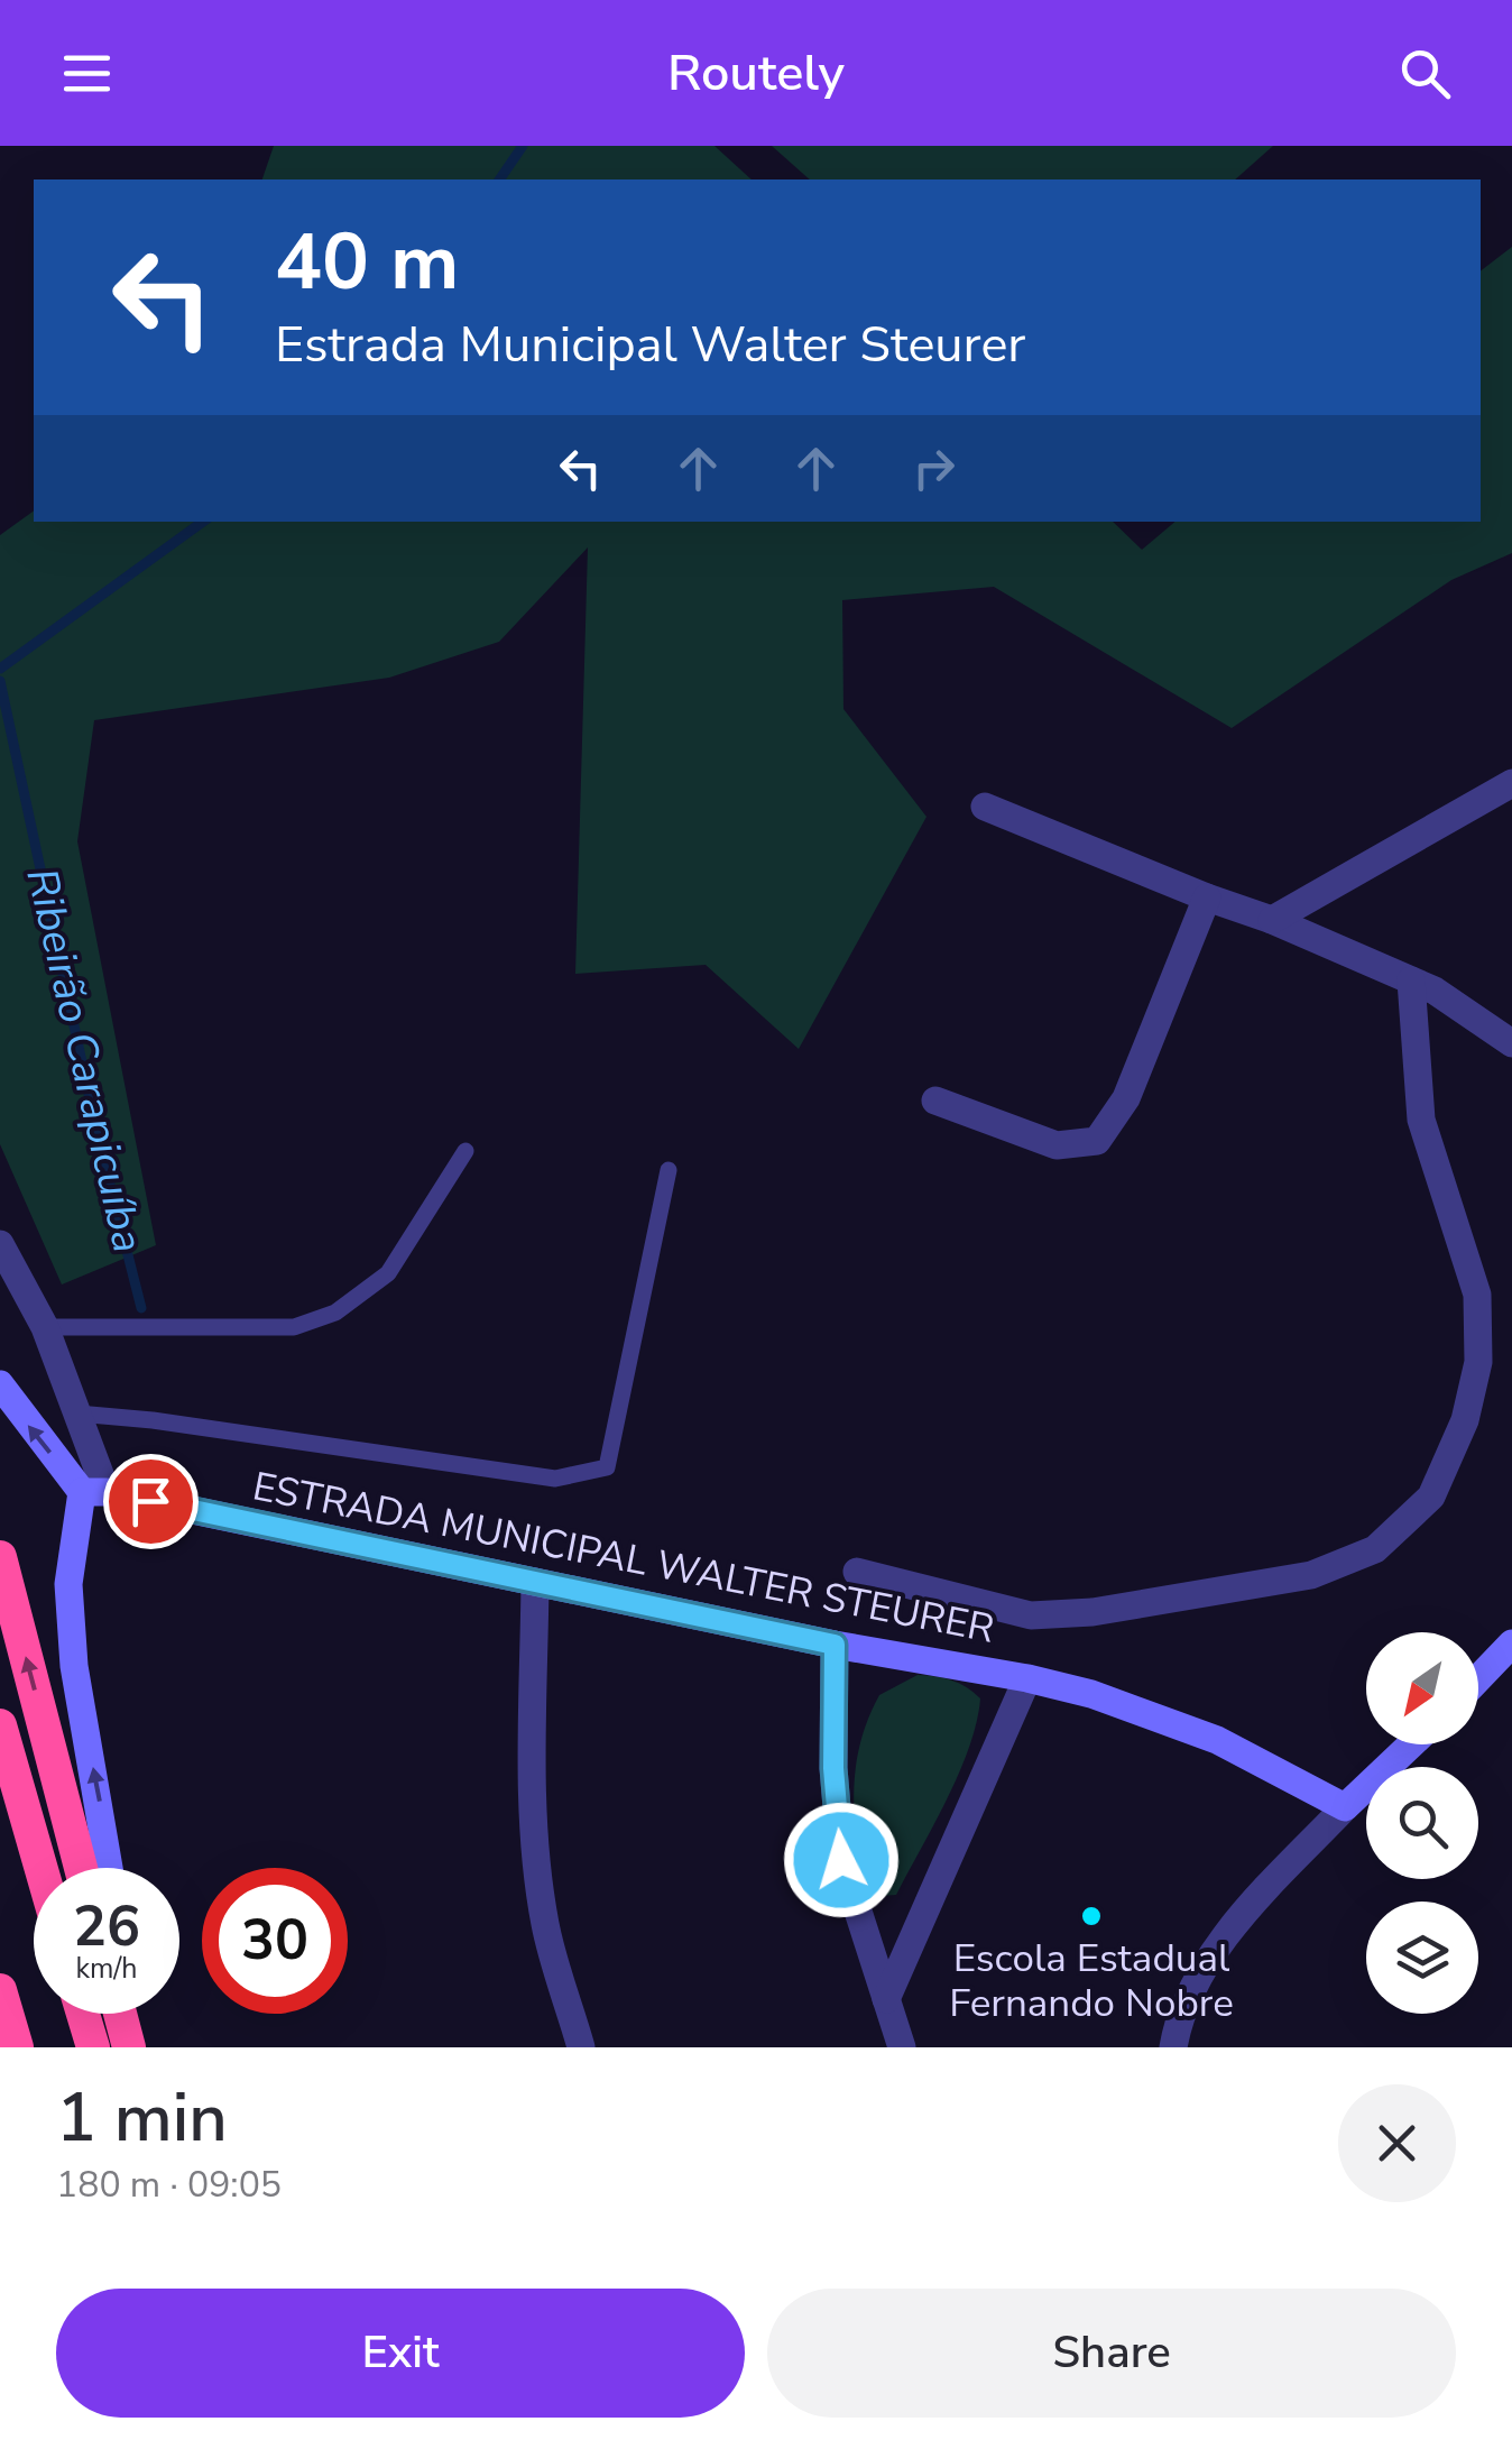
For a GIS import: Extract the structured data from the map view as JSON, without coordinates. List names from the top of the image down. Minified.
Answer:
{"streets":{"street":["ESTRADA MUNICIPAL WALTER STEURER"]},"water":["Ribeirão Carapicuíba"],"places":["Escola Estadual Fernando Nobre"],"north":"bottom left","page":{"header":"Routely","turn":["40 m","Estrada Municipal Walter Steurer"],"speed":"26 km/h","limit":"30","heading":["1 min","180 m · 09:05"],"buttons":["Exit","Share"]}}
